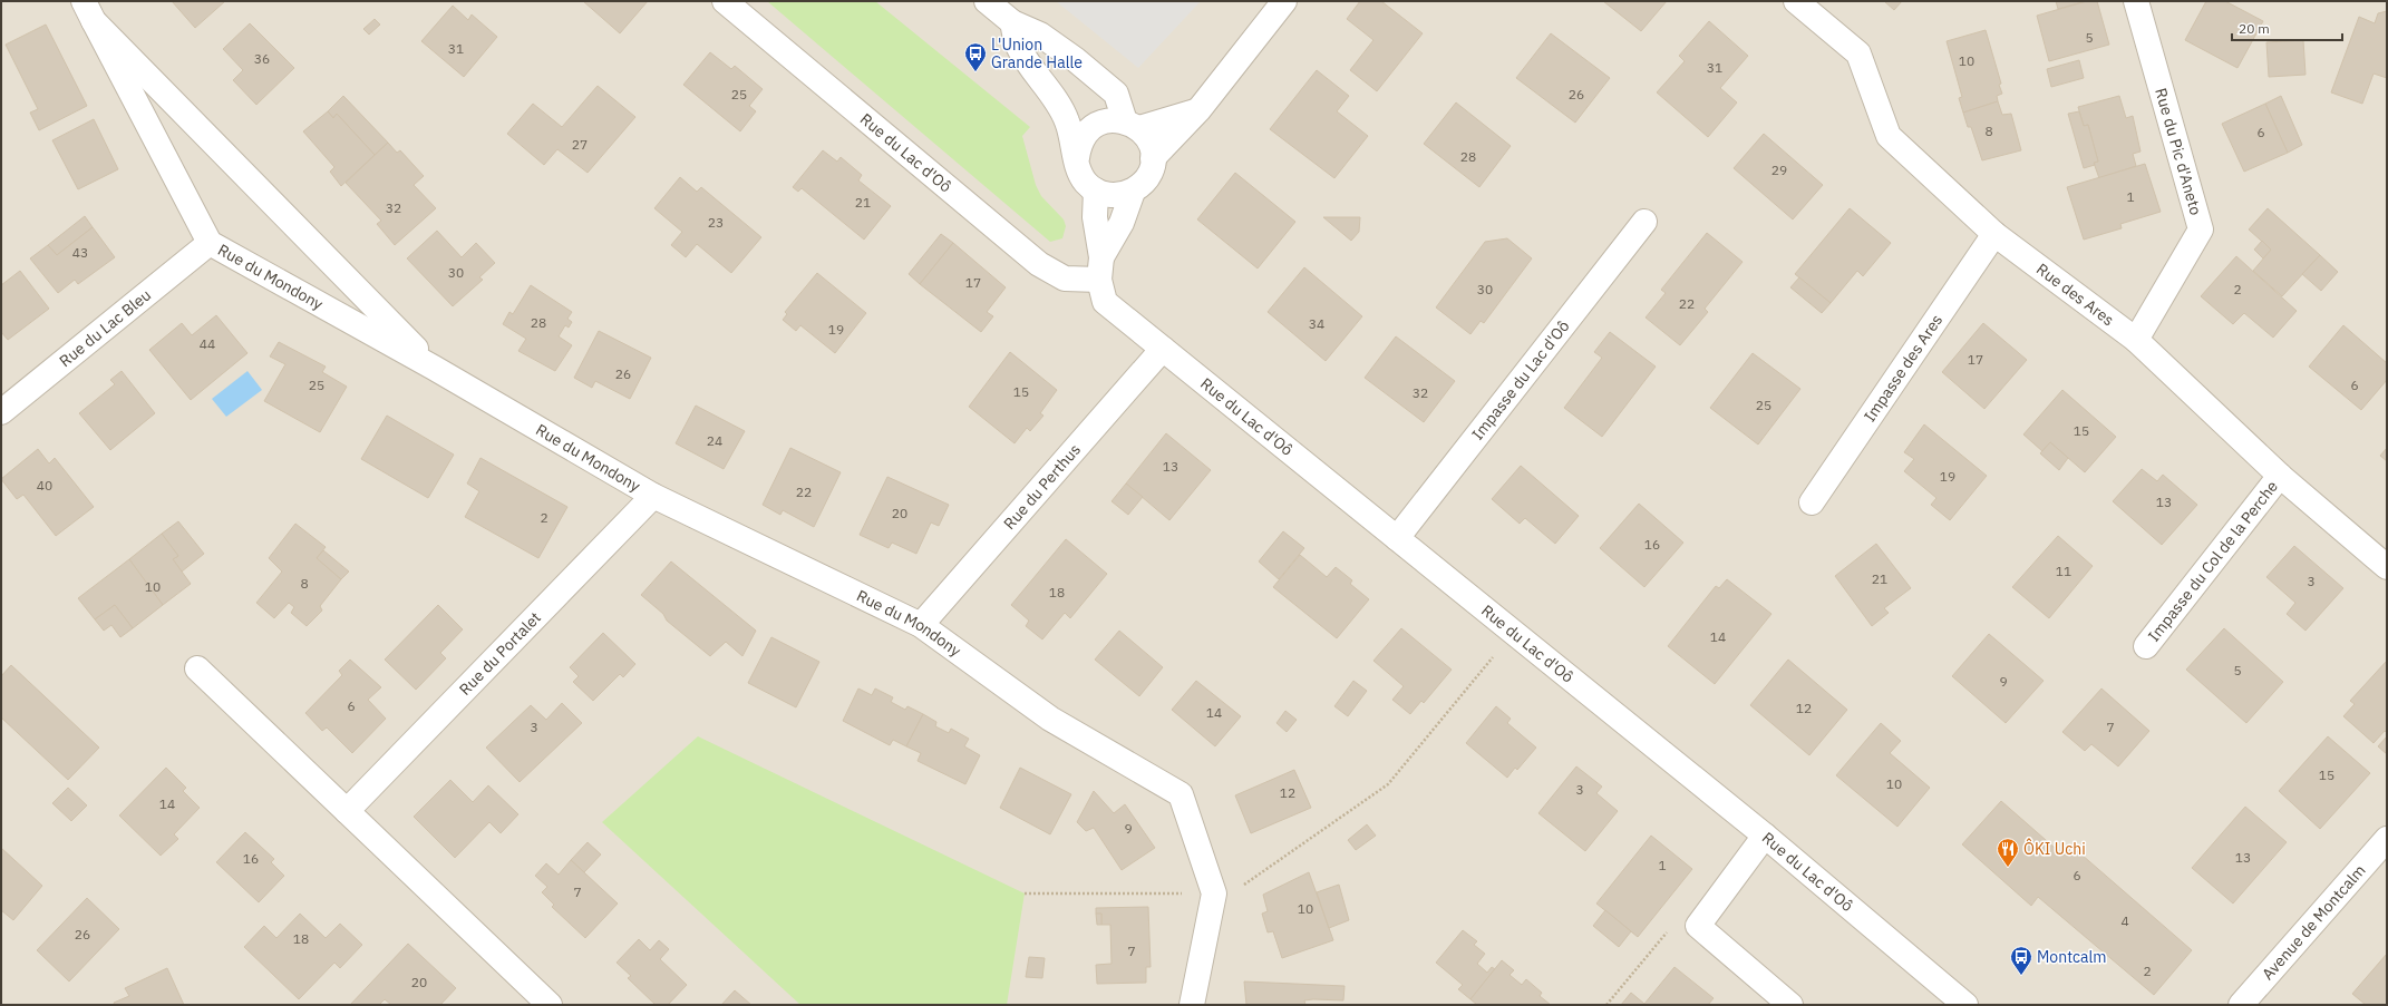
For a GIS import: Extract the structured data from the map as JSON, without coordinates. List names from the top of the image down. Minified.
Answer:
{"streets":{"street":["Rue du Pic d'Aneto","Rue du Lac d'Oô","Rue du Mondony","Rue des Ares","Rue du Lac Bleu","Impasse des Ares","Impasse du Lac d'Oô","Rue du Perthus","Impasse du Col de la Perche","Rue du Portalet","Avenue de Montcalm"]},"crossings":[["Rue du Pic d'Aneto","Rue des Ares"],["Rue du Lac d'Oô","Impasse du Lac d'Oô"],["Rue du Lac d'Oô","Rue du Perthus"],["Rue du Mondony","Rue du Lac Bleu"],["Rue du Mondony","Rue du Perthus"],["Rue du Mondony","Rue du Portalet"],["Rue des Ares","Impasse des Ares"],["Rue des Ares","Impasse du Col de la Perche"]],"places":{"bus stop":["L'Union Grande Halle","Montcalm"],"restaurant":["ÔKI Uchi"]},"house_numbers":["5","31","36","10","31","25","26","8","6","27","28","29","1","21","32","23","43","30","17","30","2","22","28","34","19","44","17","26","25","6","15","32","25","15","24","13","19","40","22","13","20","2","16","11","21","3","8","10","18","14","5","9","6","12","14","3","7","15","10","3","12","14","9","13","16","1","6","7","10","4","26","18","7","2","20"],"scale_bar":"20 m"}
